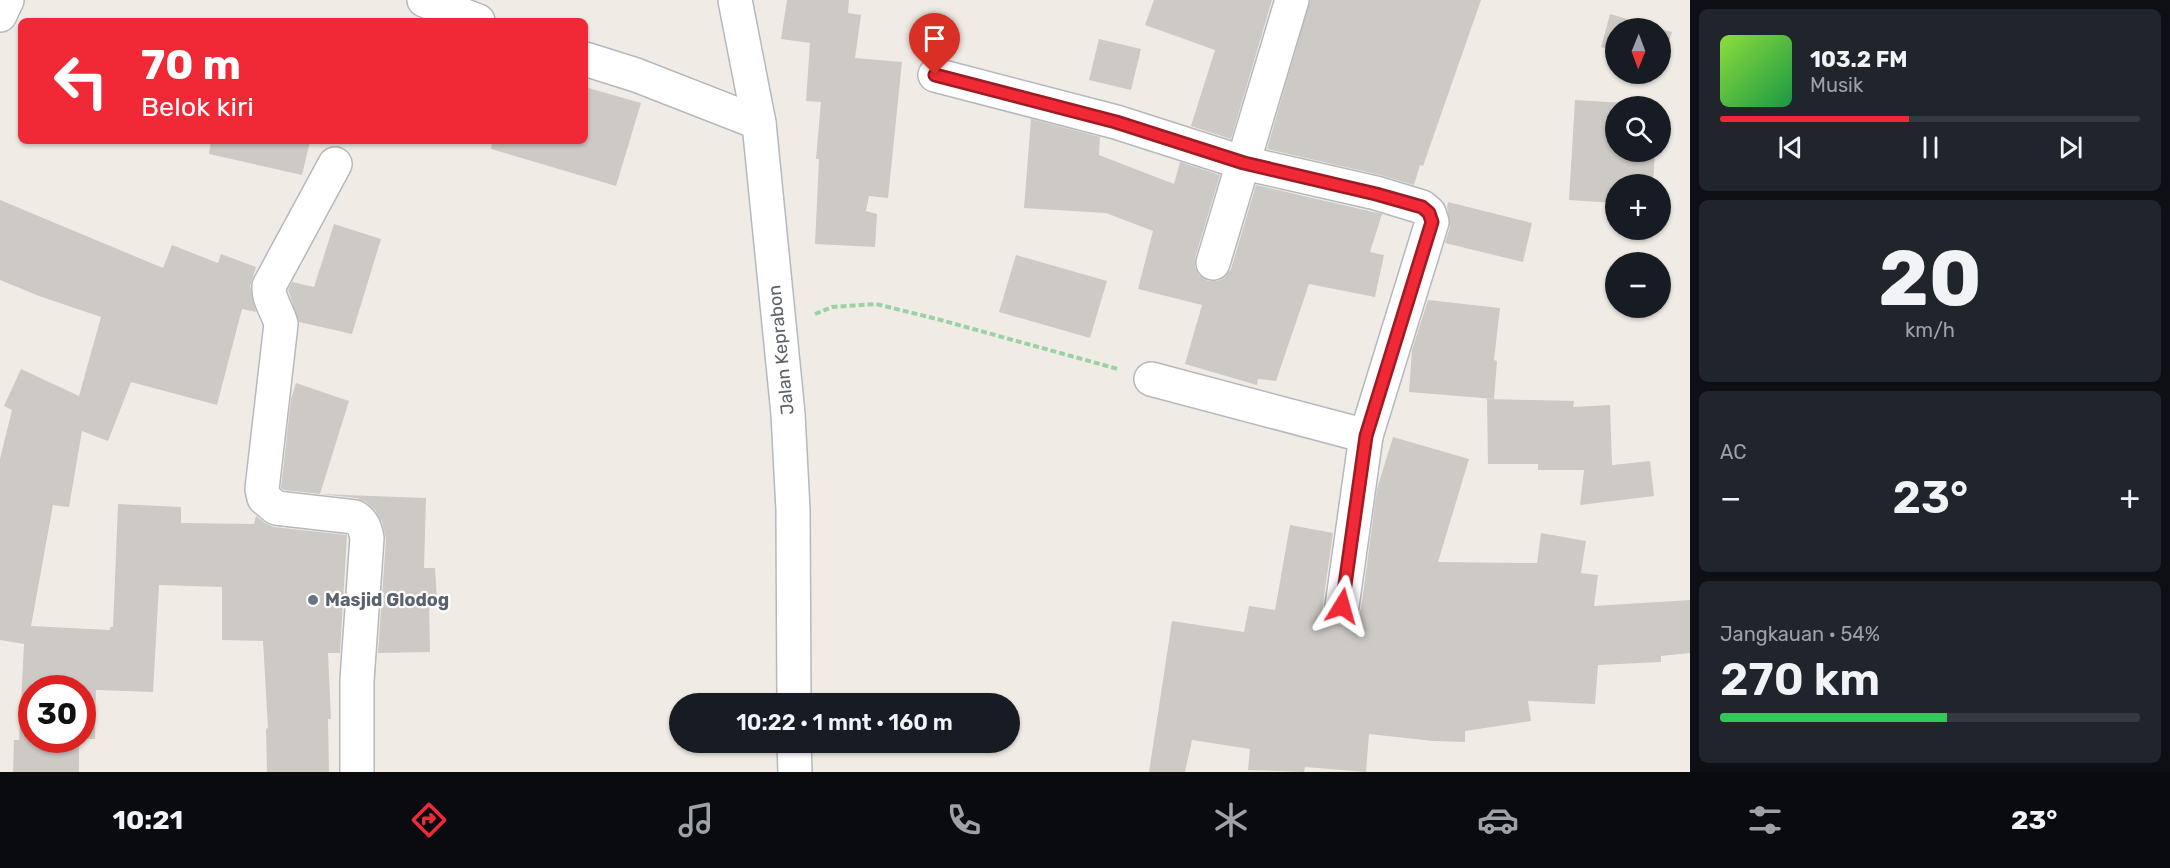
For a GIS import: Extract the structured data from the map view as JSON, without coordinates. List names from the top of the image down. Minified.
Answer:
{"streets":{"street":["Jalan Keprabon"]},"places":["Masjid Glodog"],"north":"bottom","page":{"map_buttons":["+","−"],"turn":["70 m","Belok kiri"],"song":["103.2 FM","Musik"],"tile":[["20","km/h"],"AC",["Jangkauan · 54%","270 km"]],"heat":["−","23°","+"],"limit":"30","trip":"10:22 · 1 mnt · 160 m","tabs":["10:21","23°"]}}
